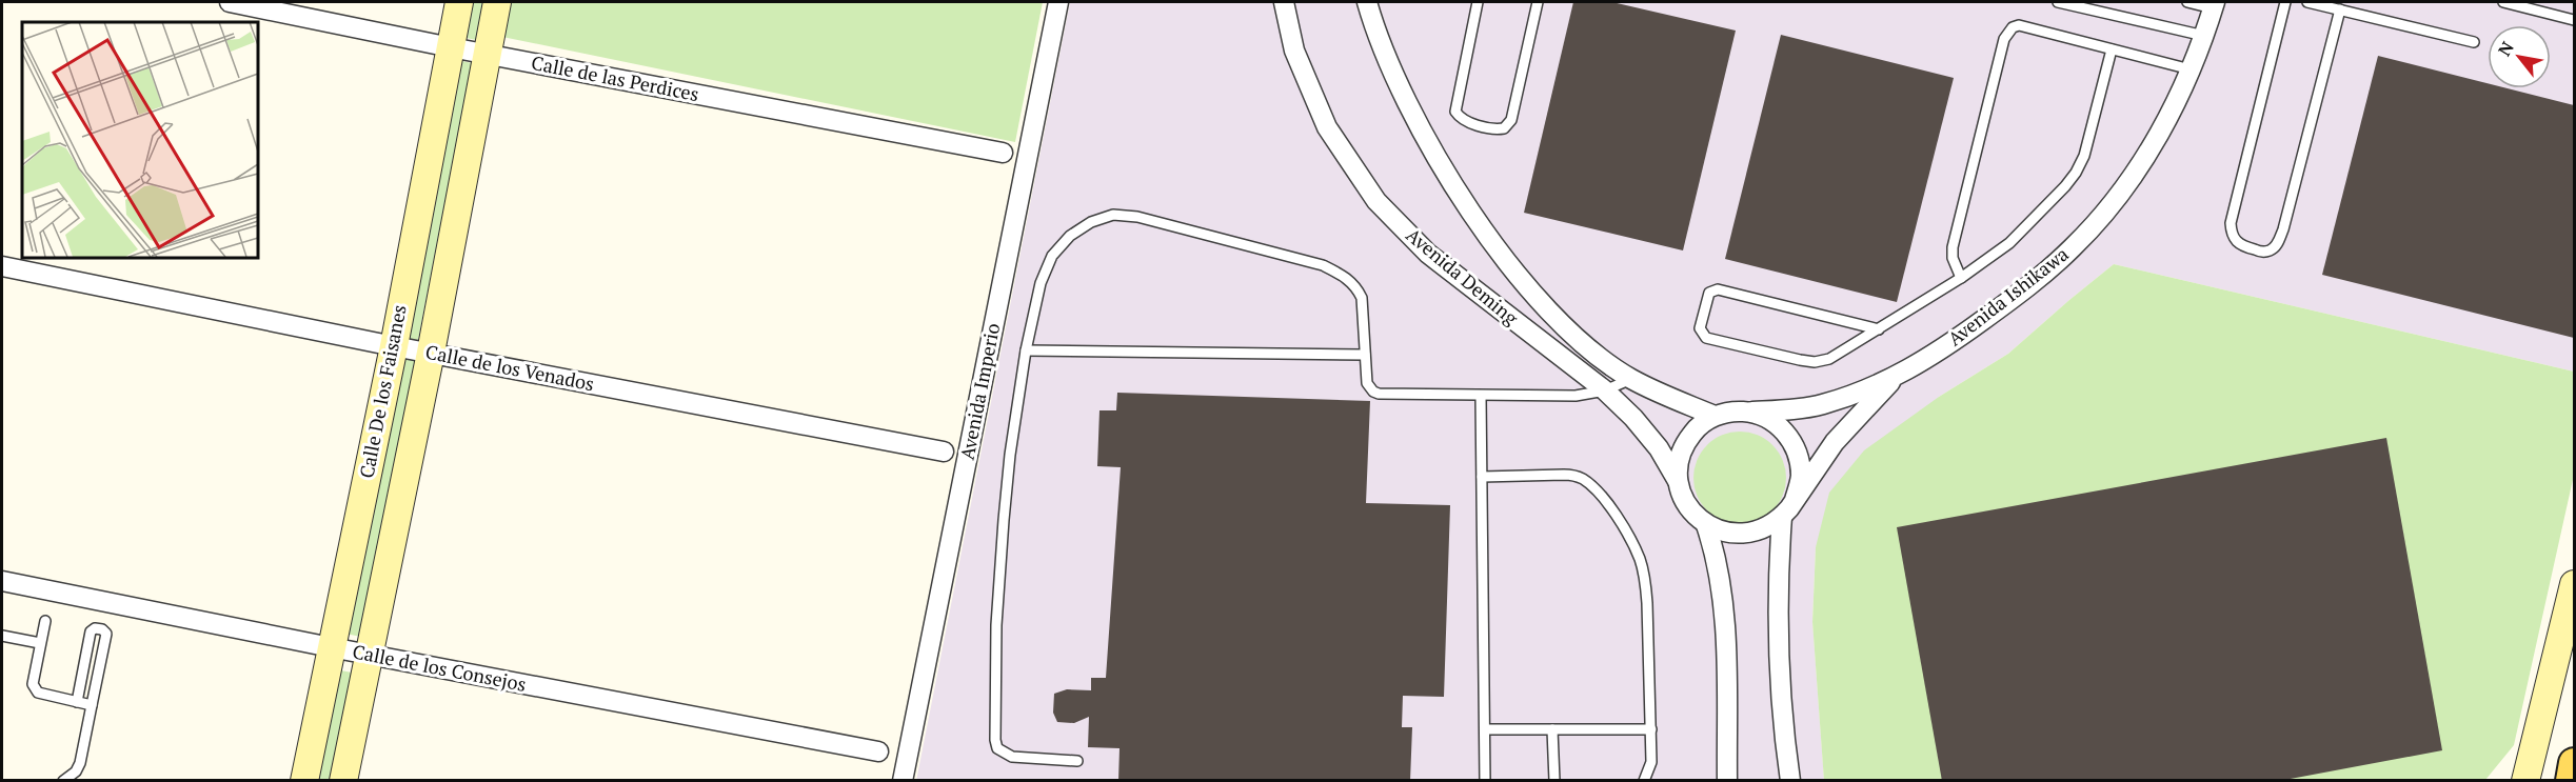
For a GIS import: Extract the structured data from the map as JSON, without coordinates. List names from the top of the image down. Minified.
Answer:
{"streets":{"street":["Calle de las Perdices","Avenida Deming","Avenida Ishikawa","Calle de los Venados","Calle De los Faisanes","Avenida Imperio","Calle de los Consejos"]},"crossings":[["Calle de las Perdices","Calle De los Faisanes"],["Avenida Deming","Avenida Ishikawa"],["Calle de los Venados","Calle De los Faisanes"],["Calle De los Faisanes","Calle de los Consejos"]],"north":"top left"}
